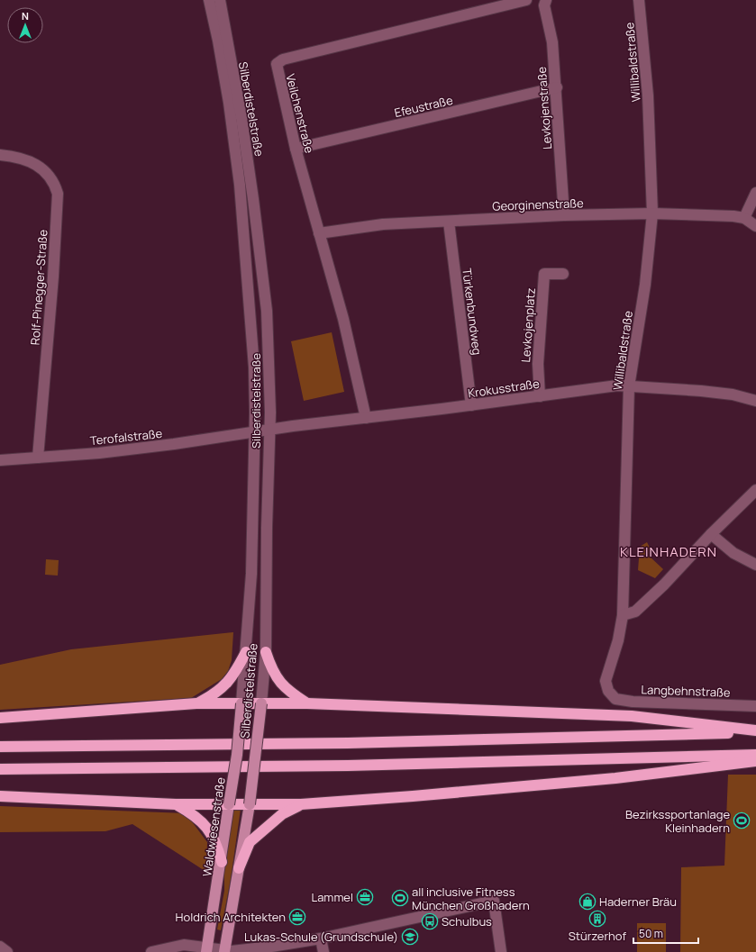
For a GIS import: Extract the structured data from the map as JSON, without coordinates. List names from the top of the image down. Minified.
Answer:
{"streets":{"main road":["Silberdistelstraße","Waldwiesenstraße"],"street":["Willibaldstraße","Efeustraße","Levkojenstraße","Veilchenstraße","Georginenstraße","Rolf-Pinegger-Straße","Türkenbundweg","Levkojenplatz","Krokusstraße","Terofalstraße","Langbehnstraße"]},"crossings":[["Willibaldstraße","Georginenstraße"],["Willibaldstraße","Krokusstraße"],["Willibaldstraße","Langbehnstraße"],["Efeustraße","Levkojenstraße"],["Efeustraße","Veilchenstraße"],["Levkojenstraße","Georginenstraße"],["Silberdistelstraße","Krokusstraße"],["Silberdistelstraße","Terofalstraße"],["Silberdistelstraße","Waldwiesenstraße"],["Veilchenstraße","Georginenstraße"],["Veilchenstraße","Krokusstraße"],["Georginenstraße","Türkenbundweg"],["Rolf-Pinegger-Straße","Terofalstraße"],["Türkenbundweg","Krokusstraße"],["Levkojenplatz","Krokusstraße"],["Krokusstraße","Terofalstraße"]],"districts":["KLEINHADERN"],"places":{"sports":["Bezirkssportanlage Kleinhadern","all inclusive Fitness München Großhadern"],"office":["Lammel","Holdrich Architekten"],"shop":["Haderner Bräu"],"building":["Stürzerhof"],"bus stop":["Schulbus"],"school or university":["Lukas-Schule (Grundschule)"]},"scale_bar":"50 m","north":"top"}
